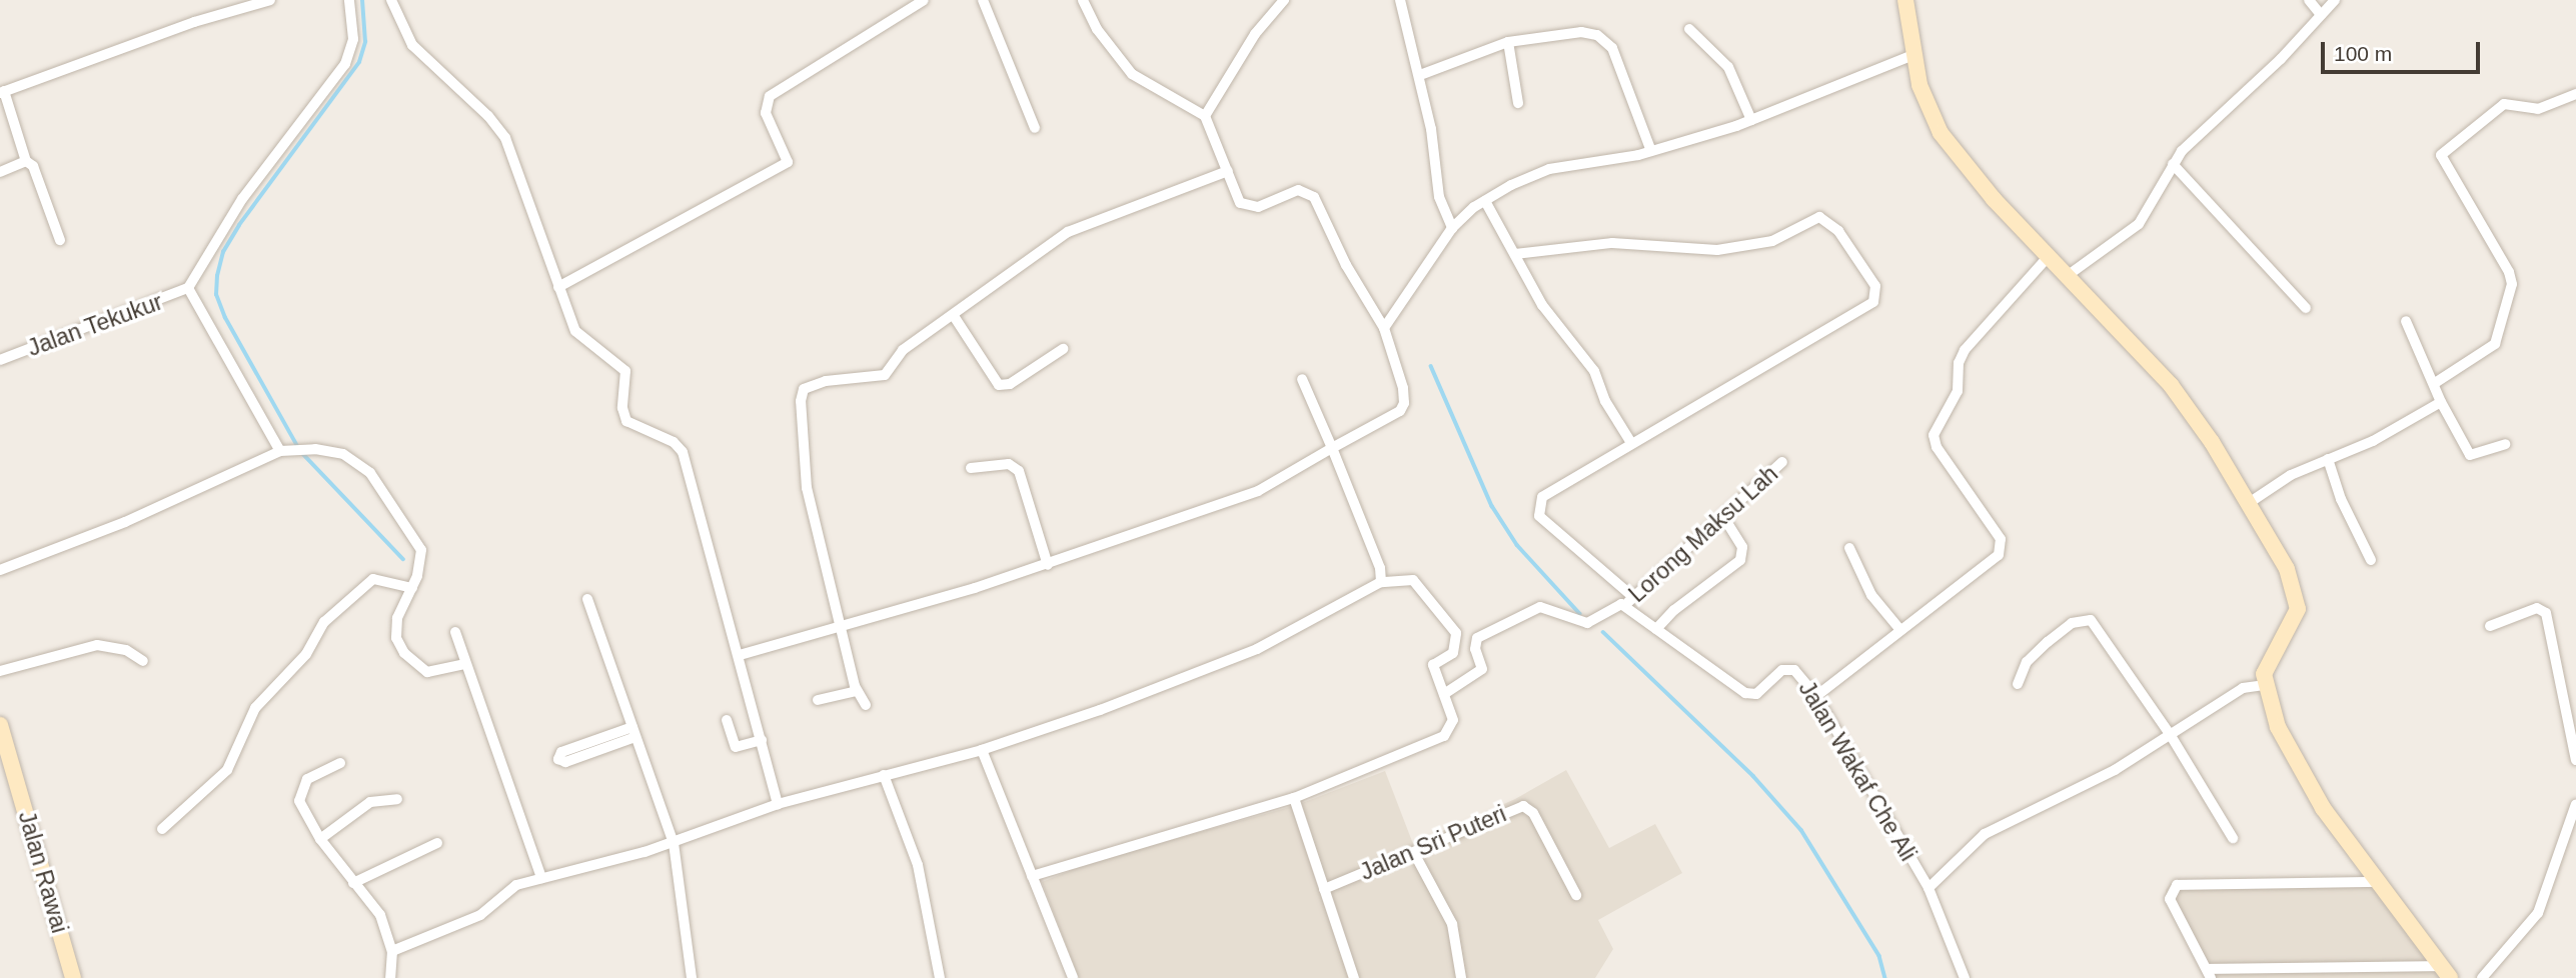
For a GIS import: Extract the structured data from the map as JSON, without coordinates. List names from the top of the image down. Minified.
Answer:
{"streets":{"street":["Jalan Tekukur","Lorong Maksu Lah","Jalan Wakaf Che Ali","Jalan Sri Puteri","Jalan Rawai"]},"crossings":[["Lorong Maksu Lah","Jalan Wakaf Che Ali"]],"scale_bar":"100 m"}
